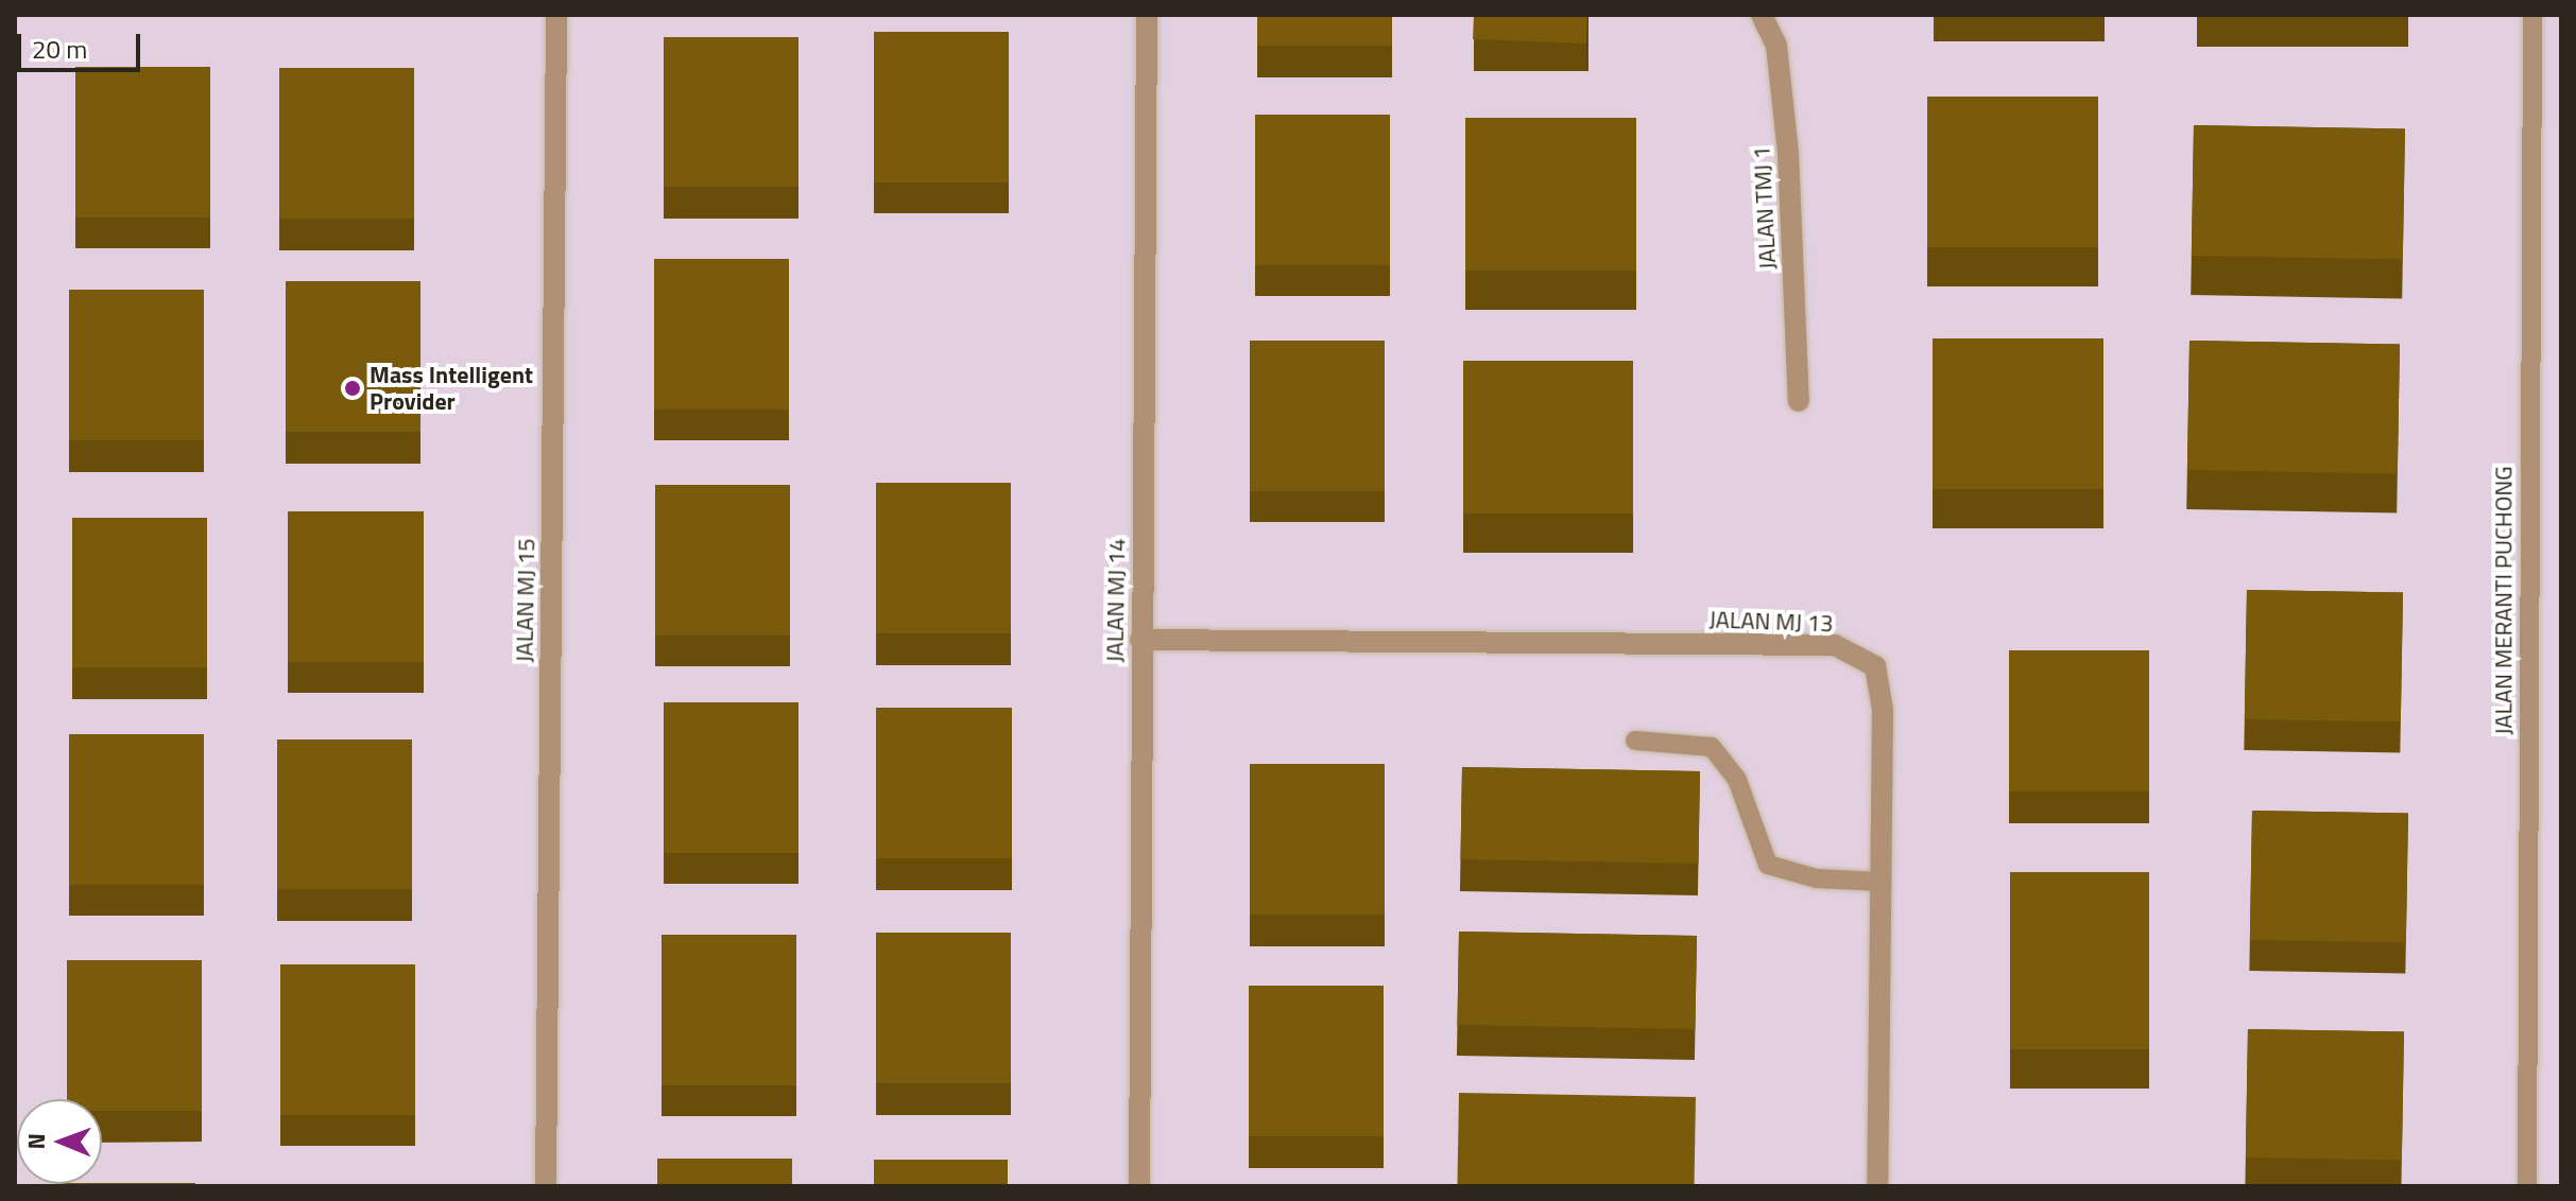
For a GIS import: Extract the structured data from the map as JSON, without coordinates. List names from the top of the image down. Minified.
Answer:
{"streets":{"street":["JALAN TMJ 1","JALAN MJ 15","JALAN MJ 14","JALAN MJ 13"],"lane":["JALAN MERANTI PUCHONG"]},"crossings":[["JALAN MJ 14","JALAN MJ 13"]],"places":["Mass Intelligent Provider"],"scale_bar":"20 m","north":"left"}
